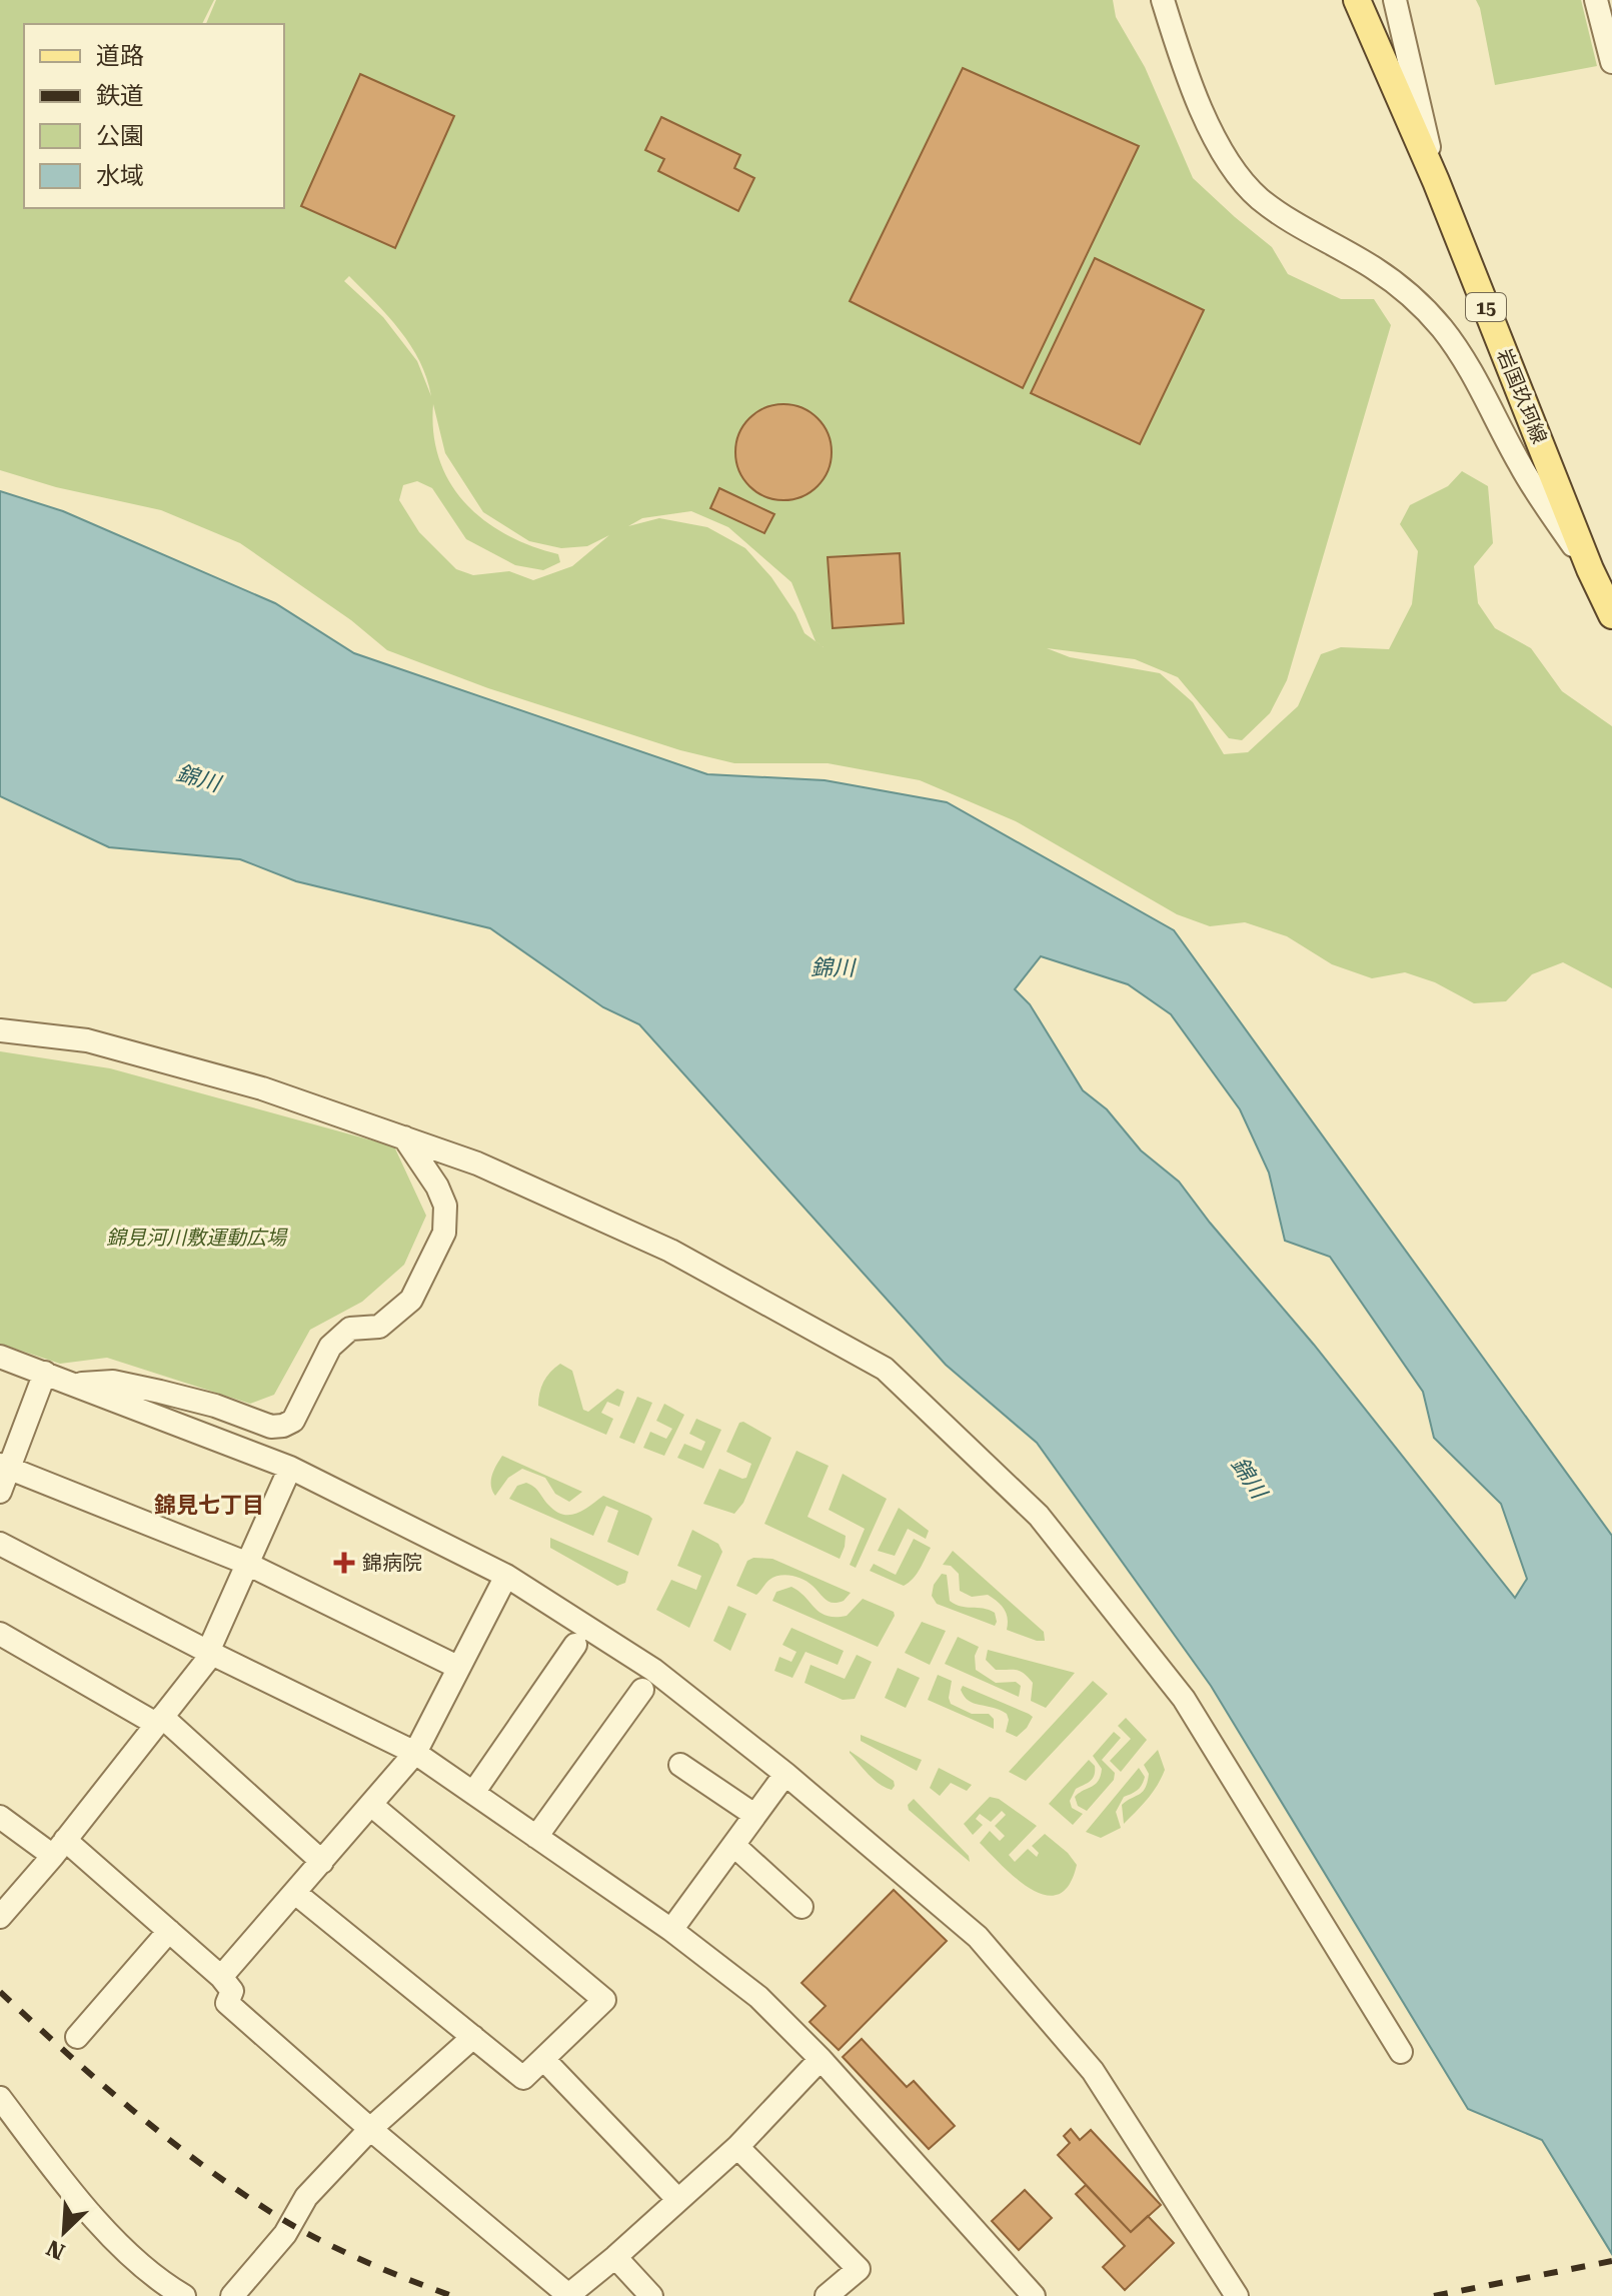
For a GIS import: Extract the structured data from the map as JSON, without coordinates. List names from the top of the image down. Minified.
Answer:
{"streets":{"main road":["15","岩国玖珂線"]},"districts":["錦見七丁目"],"water":["錦川"],"parks":["錦見河川敷運動広場"],"places":{"health":["錦病院"]},"legend":["道路","鉄道","公園","水域"],"north":"bottom left"}
